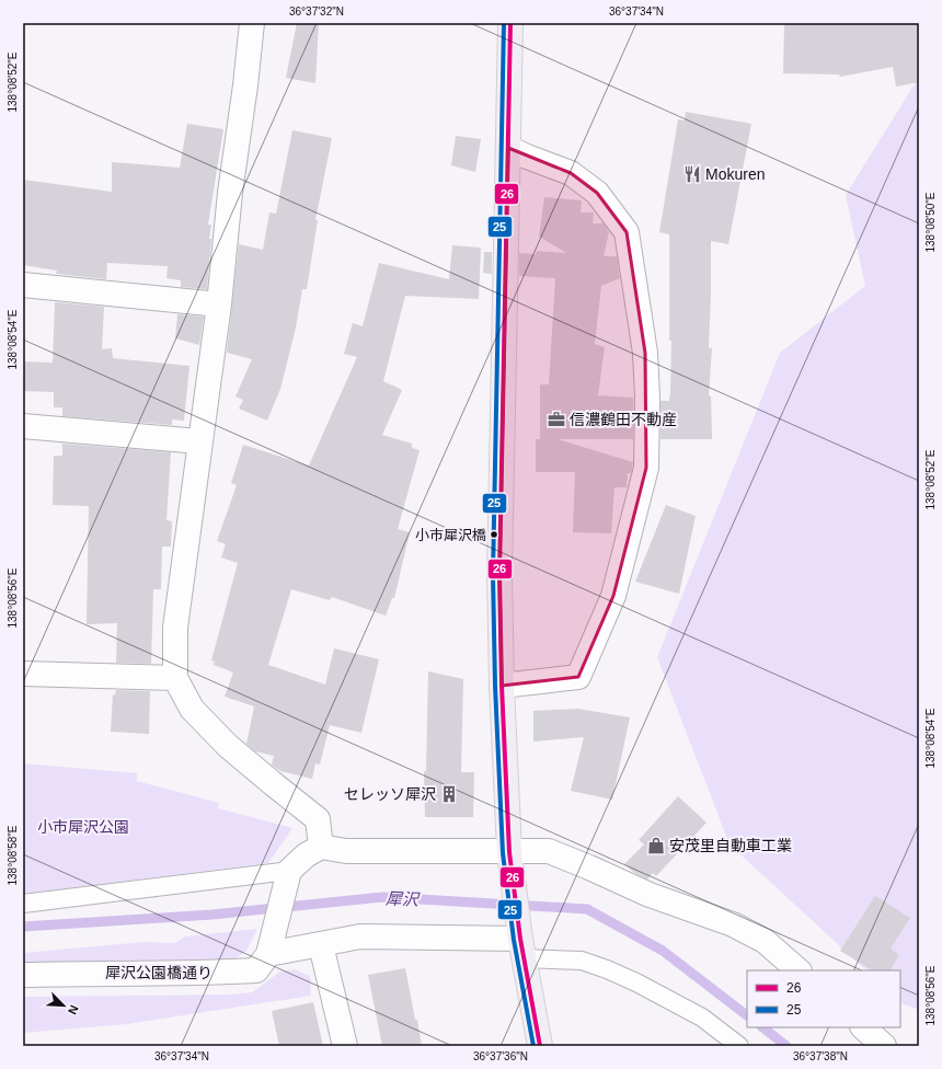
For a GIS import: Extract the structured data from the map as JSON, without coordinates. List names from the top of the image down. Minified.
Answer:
{"streets":{"street":["犀沢公園橋通り"]},"water":["犀沢"],"parks":["小市犀沢公園"],"places":{"restaurant":["Mokuren"],"office":["信濃鶴田不動産"],"other":["小市犀沢橋"],"building":["セレッソ犀沢"],"shop":["安茂里自動車工業"]},"lines":["transit line 26","transit line 25"],"legend":["26","25"],"north":"bottom right","coordinates":["36°37'32\"N","36°37'34\"N","138°08'52\"E","138°08'50\"E","138°08'54\"E","138°08'56\"E","138°08'58\"E","36°37'36\"N","36°37'38\"N"]}
